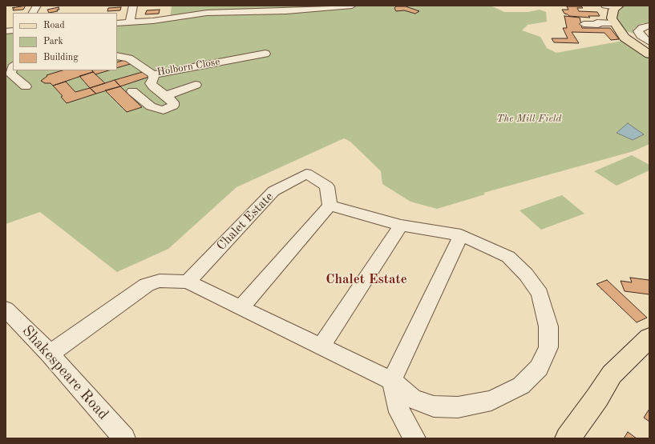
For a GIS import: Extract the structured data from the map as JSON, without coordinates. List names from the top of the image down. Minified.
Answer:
{"streets":{"street":["Holborn Close","Chalet Estate","Shakespeare Road"]},"districts":["Chalet Estate"],"parks":["The Mill Field"],"legend":["Road","Park","Building"]}
